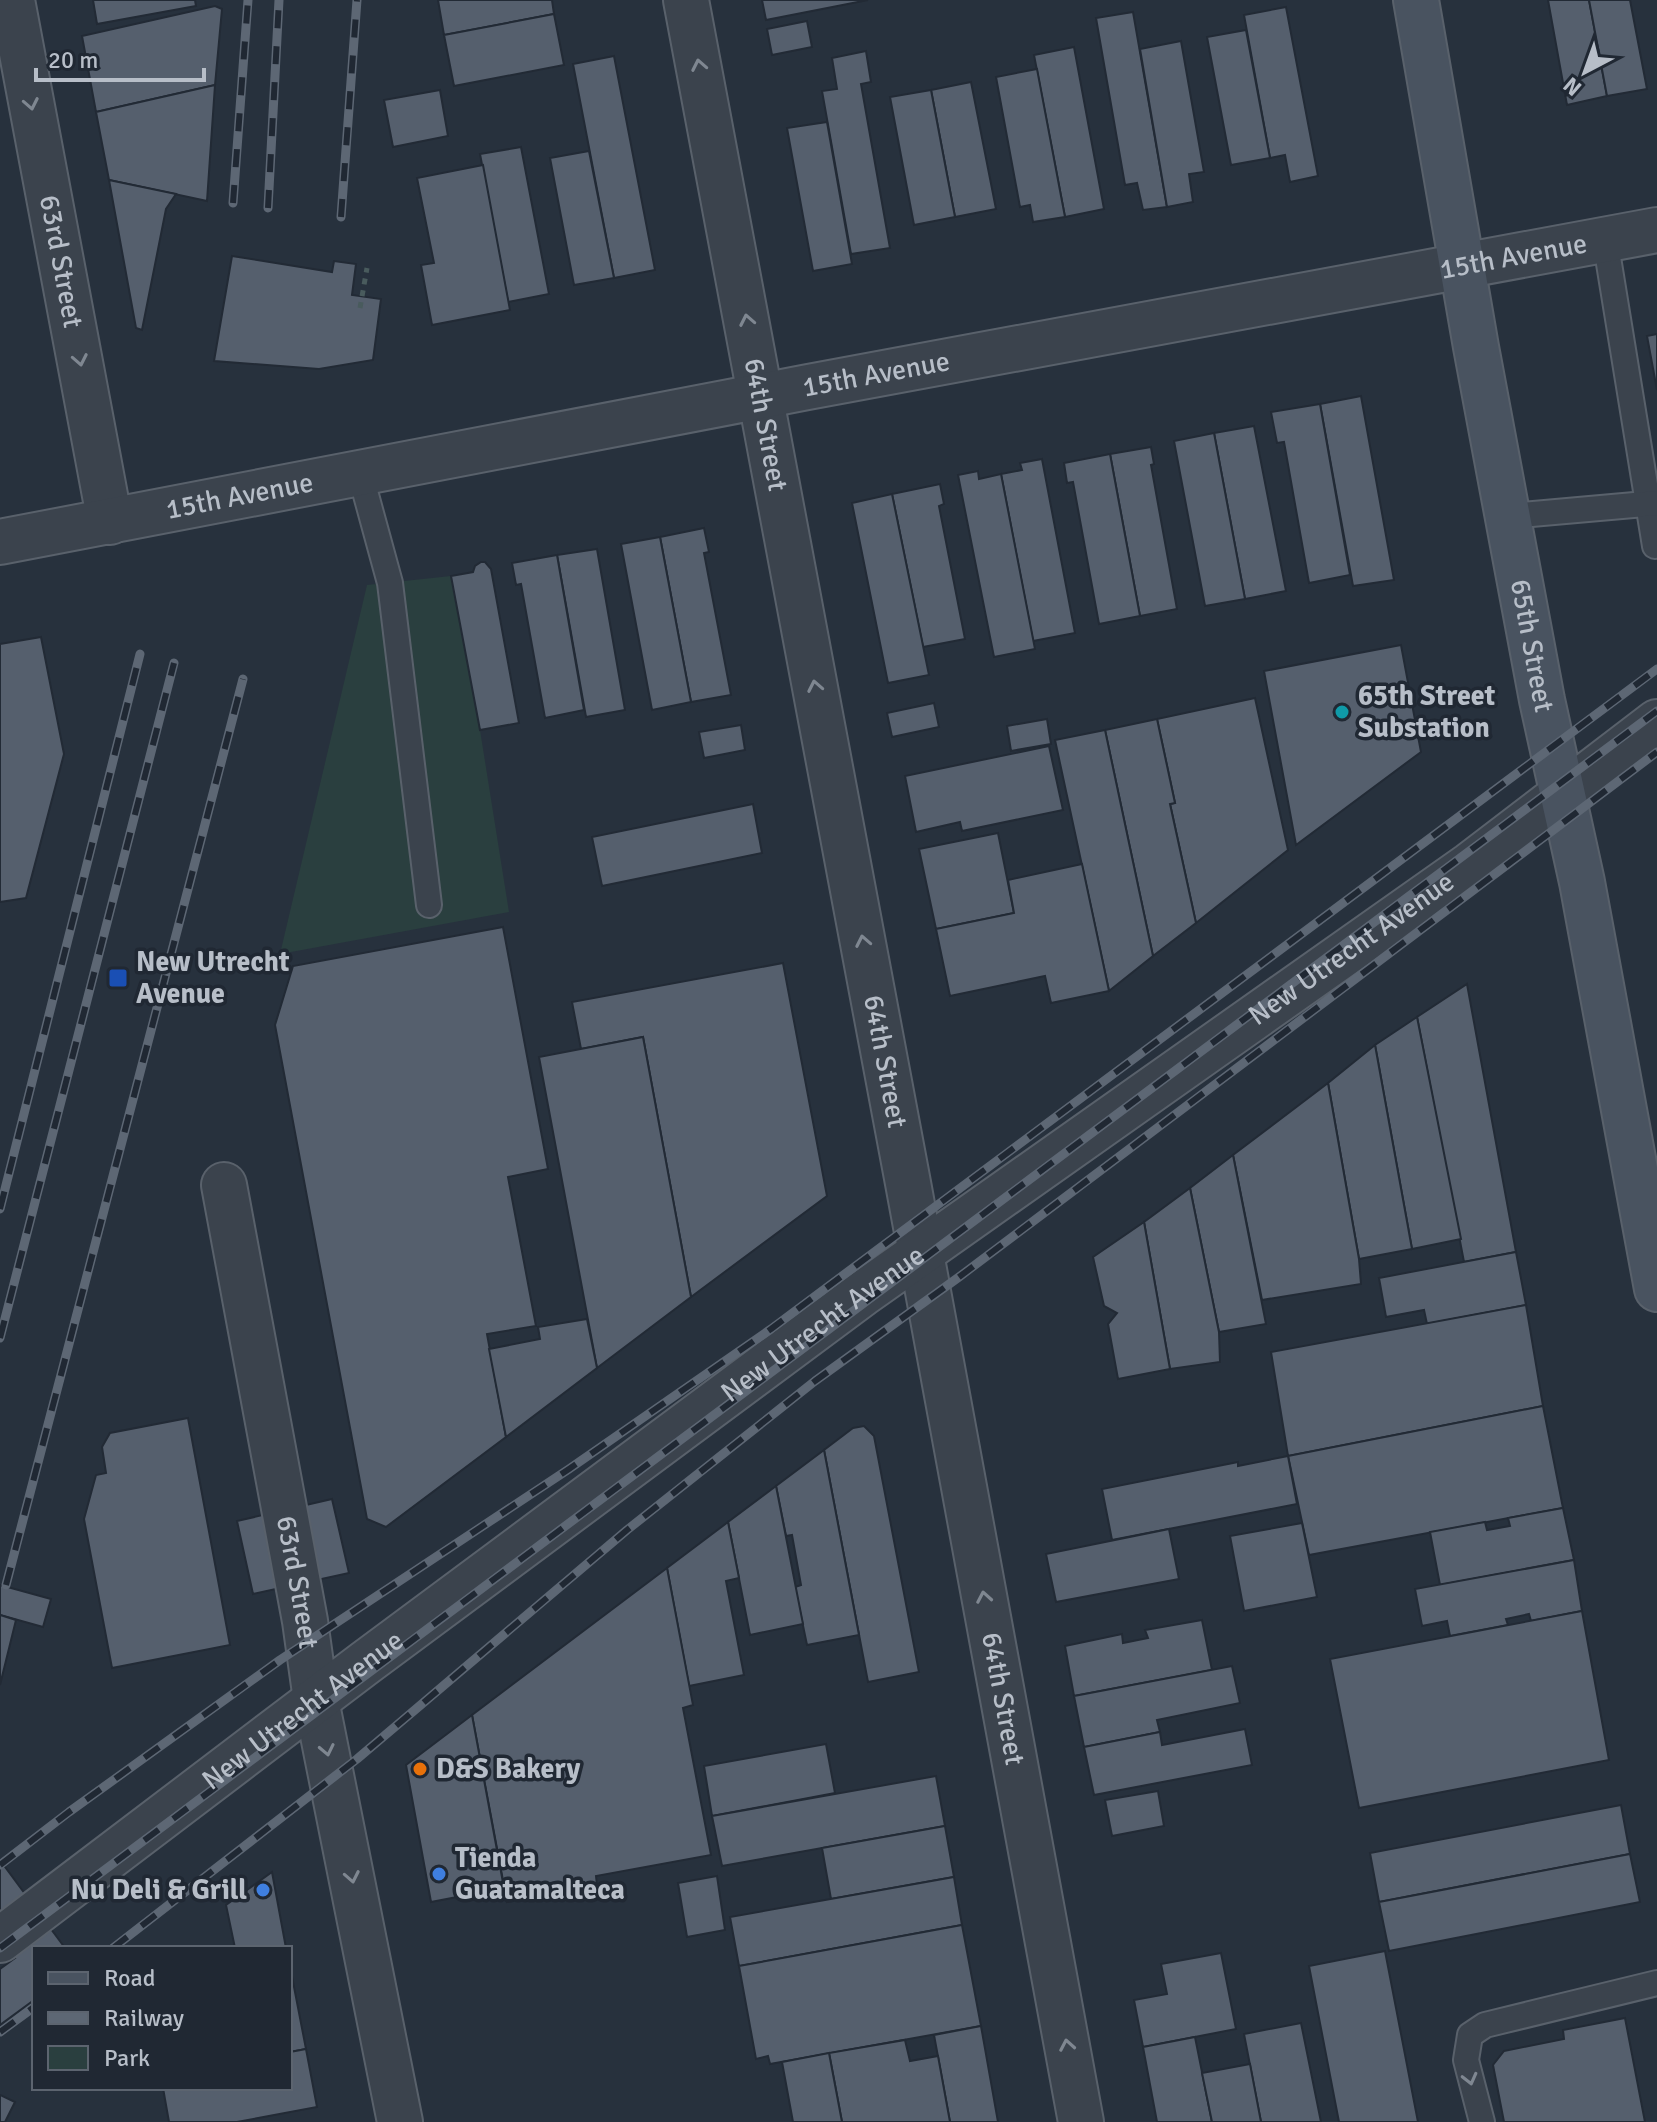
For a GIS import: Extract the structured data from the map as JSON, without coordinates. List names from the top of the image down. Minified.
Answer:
{"streets":{"main road":["65th Street"],"street":["15th Avenue","63rd Street","64th Street","New Utrecht Avenue"]},"crossings":[["15th Avenue","63rd Street"],["15th Avenue","64th Street"],["15th Avenue","65th Street"],["63rd Street","New Utrecht Avenue"],["64th Street","New Utrecht Avenue"],["65th Street","New Utrecht Avenue"]],"one_way":["63rd Street","64th Street"],"places":{"other":["65th Street Substation","D&S Bakery","Tienda Guatamalteca","Nu Deli & Grill"],"transit":["New Utrecht Avenue"]},"legend":["Road","Railway","Park"],"scale_bar":"20 m","north":"bottom left"}
